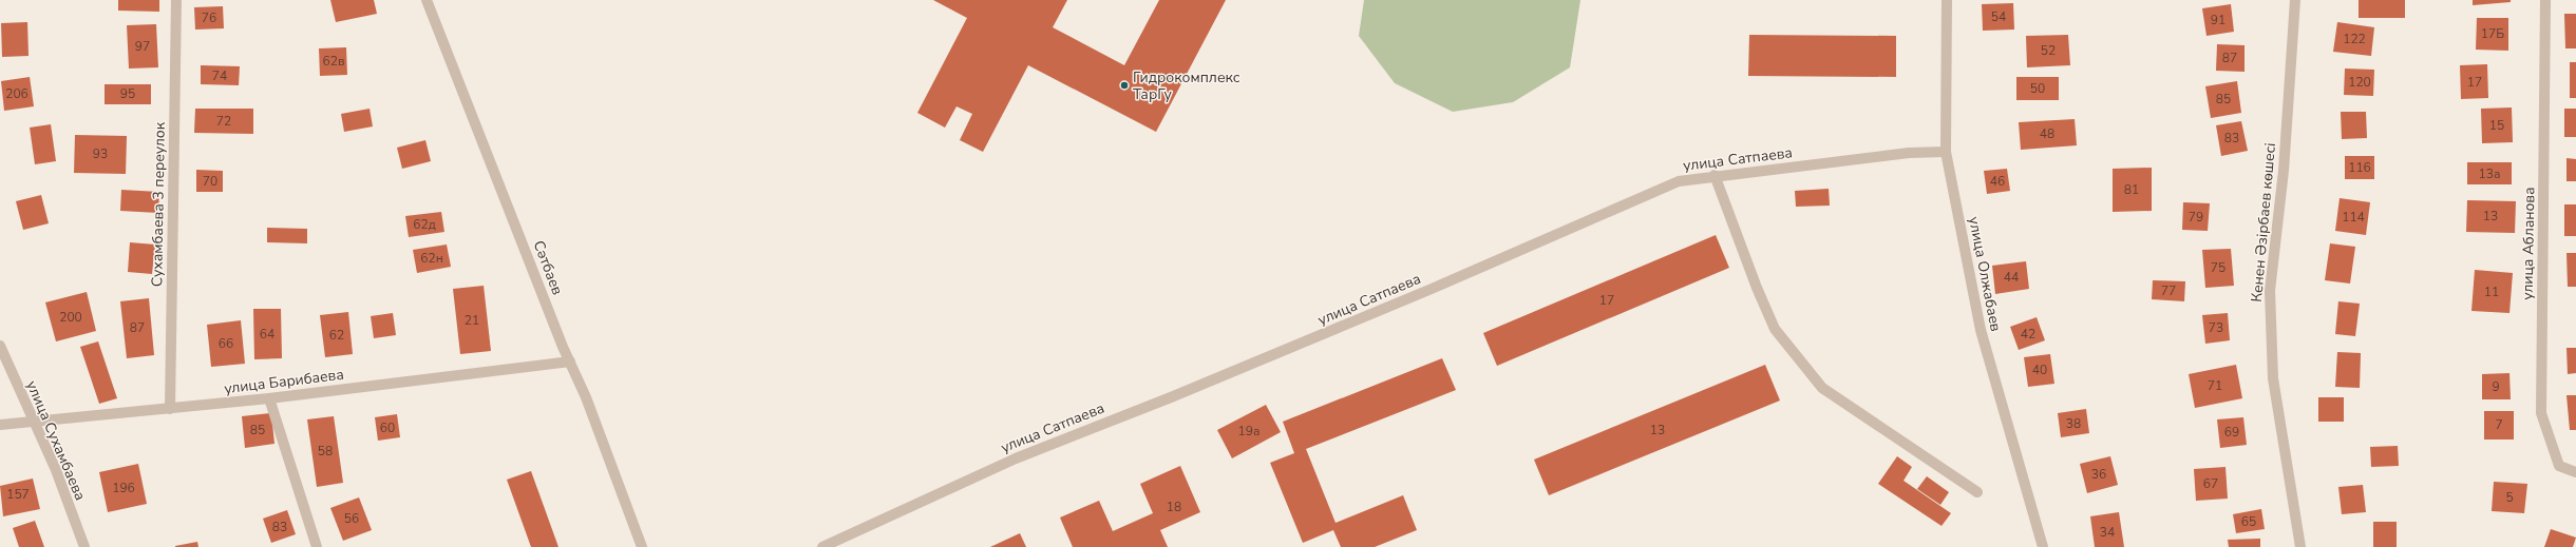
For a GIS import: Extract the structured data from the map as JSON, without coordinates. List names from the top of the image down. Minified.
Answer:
{"streets":{"street":["улица Сатпаева","Сухамбаева 3 переулок","Кенен Әзірбаев көшесі","улица Абланова","Сәтбаев","улица Олжабаев","улица Барибаева","улица Сухамбаева"]},"crossings":[["улица Сатпаева","улица Олжабаев"],["Сухамбаева 3 переулок","улица Барибаева"],["Сәтбаев","улица Барибаева"],["улица Барибаева","улица Сухамбаева"]],"places":["Гидрокомплекс ТарГу"],"house_numbers":["54","76","91","17Б","122","97","52","87","62в","74","120","17","50","206","95","85","72","15","48","83","93","116","13а","70","46","81","13","79","114","62д","62н","75","44","77","11","17","200","21","87","73","64","42","62","66","40","71","9","38","7","60","85","13","19а","69","58","36","67","196","157","5","18","56","65","83","34"]}
